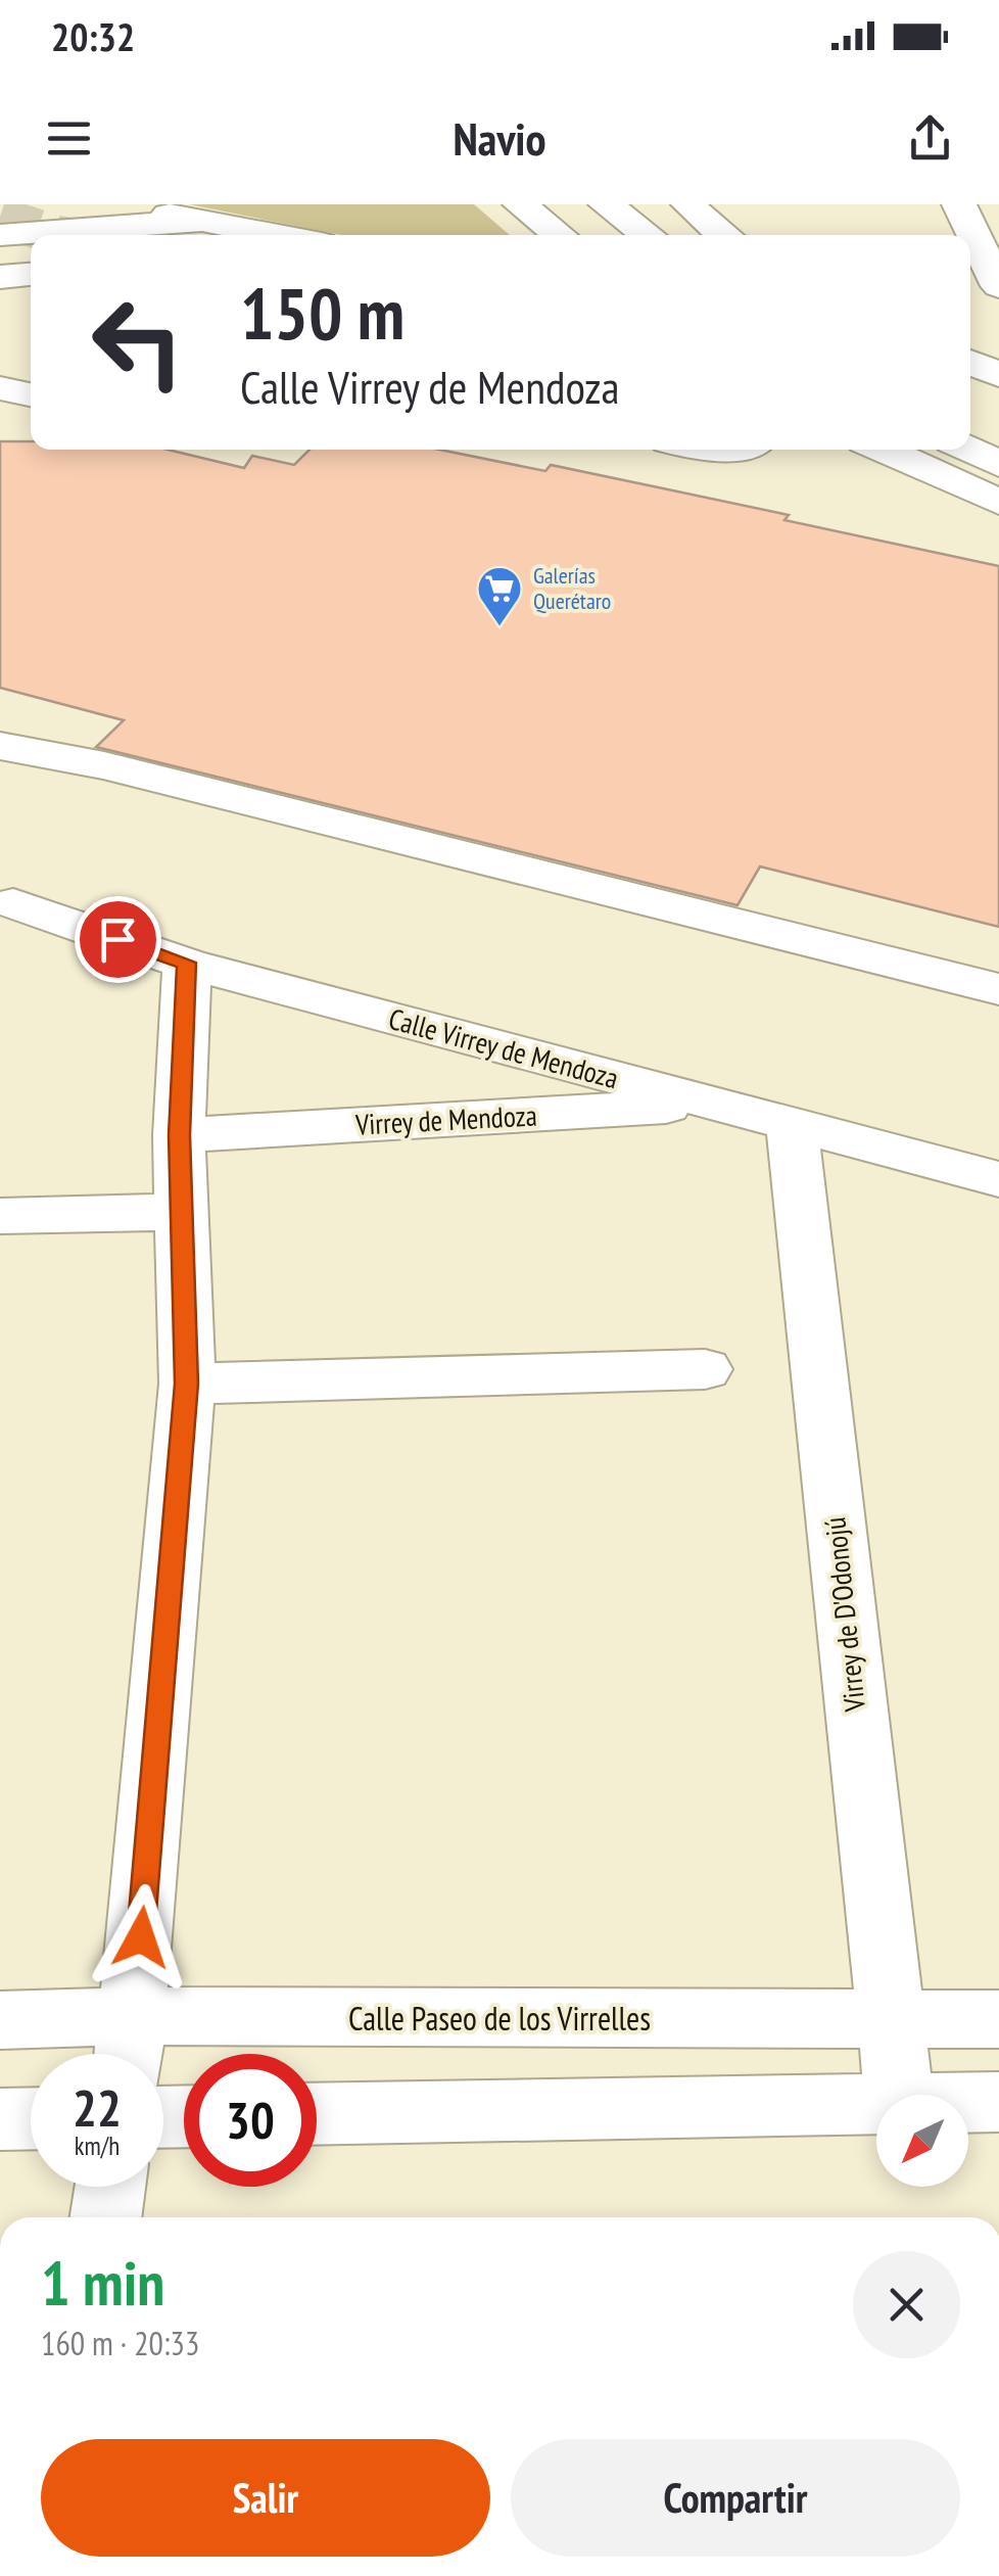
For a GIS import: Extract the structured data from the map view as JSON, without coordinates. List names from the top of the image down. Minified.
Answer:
{"streets":{"main road":["Calle Virrey de Mendoza","Virrey de Mendoza","Virrey de D'Odonojú","Calle Paseo de los Virrelles"]},"crossings":[["Calle Virrey de Mendoza","Virrey de Mendoza"],["Calle Virrey de Mendoza","Virrey de D'Odonojú"],["Virrey de D'Odonojú","Calle Paseo de los Virrelles"]],"places":{"supermarket":["Galerías Querétaro"]},"north":"bottom left","page":{"status":"20:32","header":"Navio","turn":["150 m","Calle Virrey de Mendoza"],"speed":"22 km/h","limit":"30","heading":["1 min","160 m · 20:33"],"buttons":["Salir","Compartir"]}}
